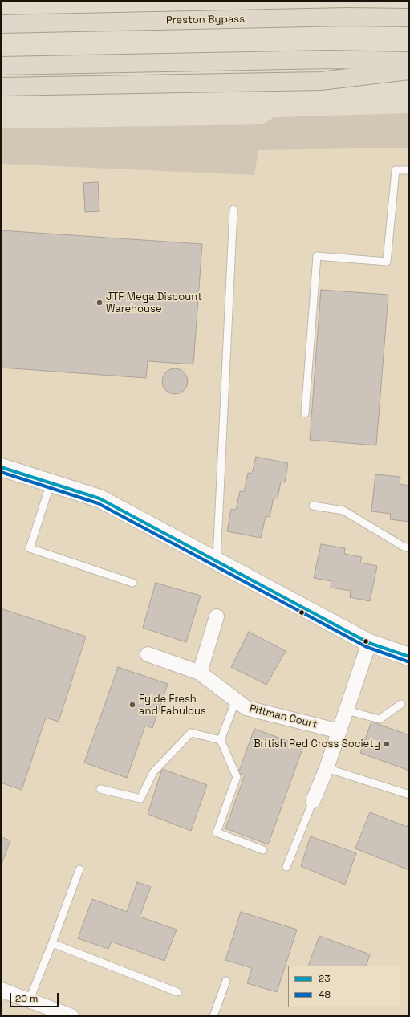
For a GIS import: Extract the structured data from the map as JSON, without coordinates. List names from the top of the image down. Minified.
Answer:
{"streets":{"highway":["Preston Bypass"],"street":["Pittman Court"]},"places":["JTF Mega Discount Warehouse","Fylde Fresh and Fabulous","British Red Cross Society"],"lines":["transit line 23","transit line 48"],"legend":["23","48"],"scale_bar":"20 m"}
